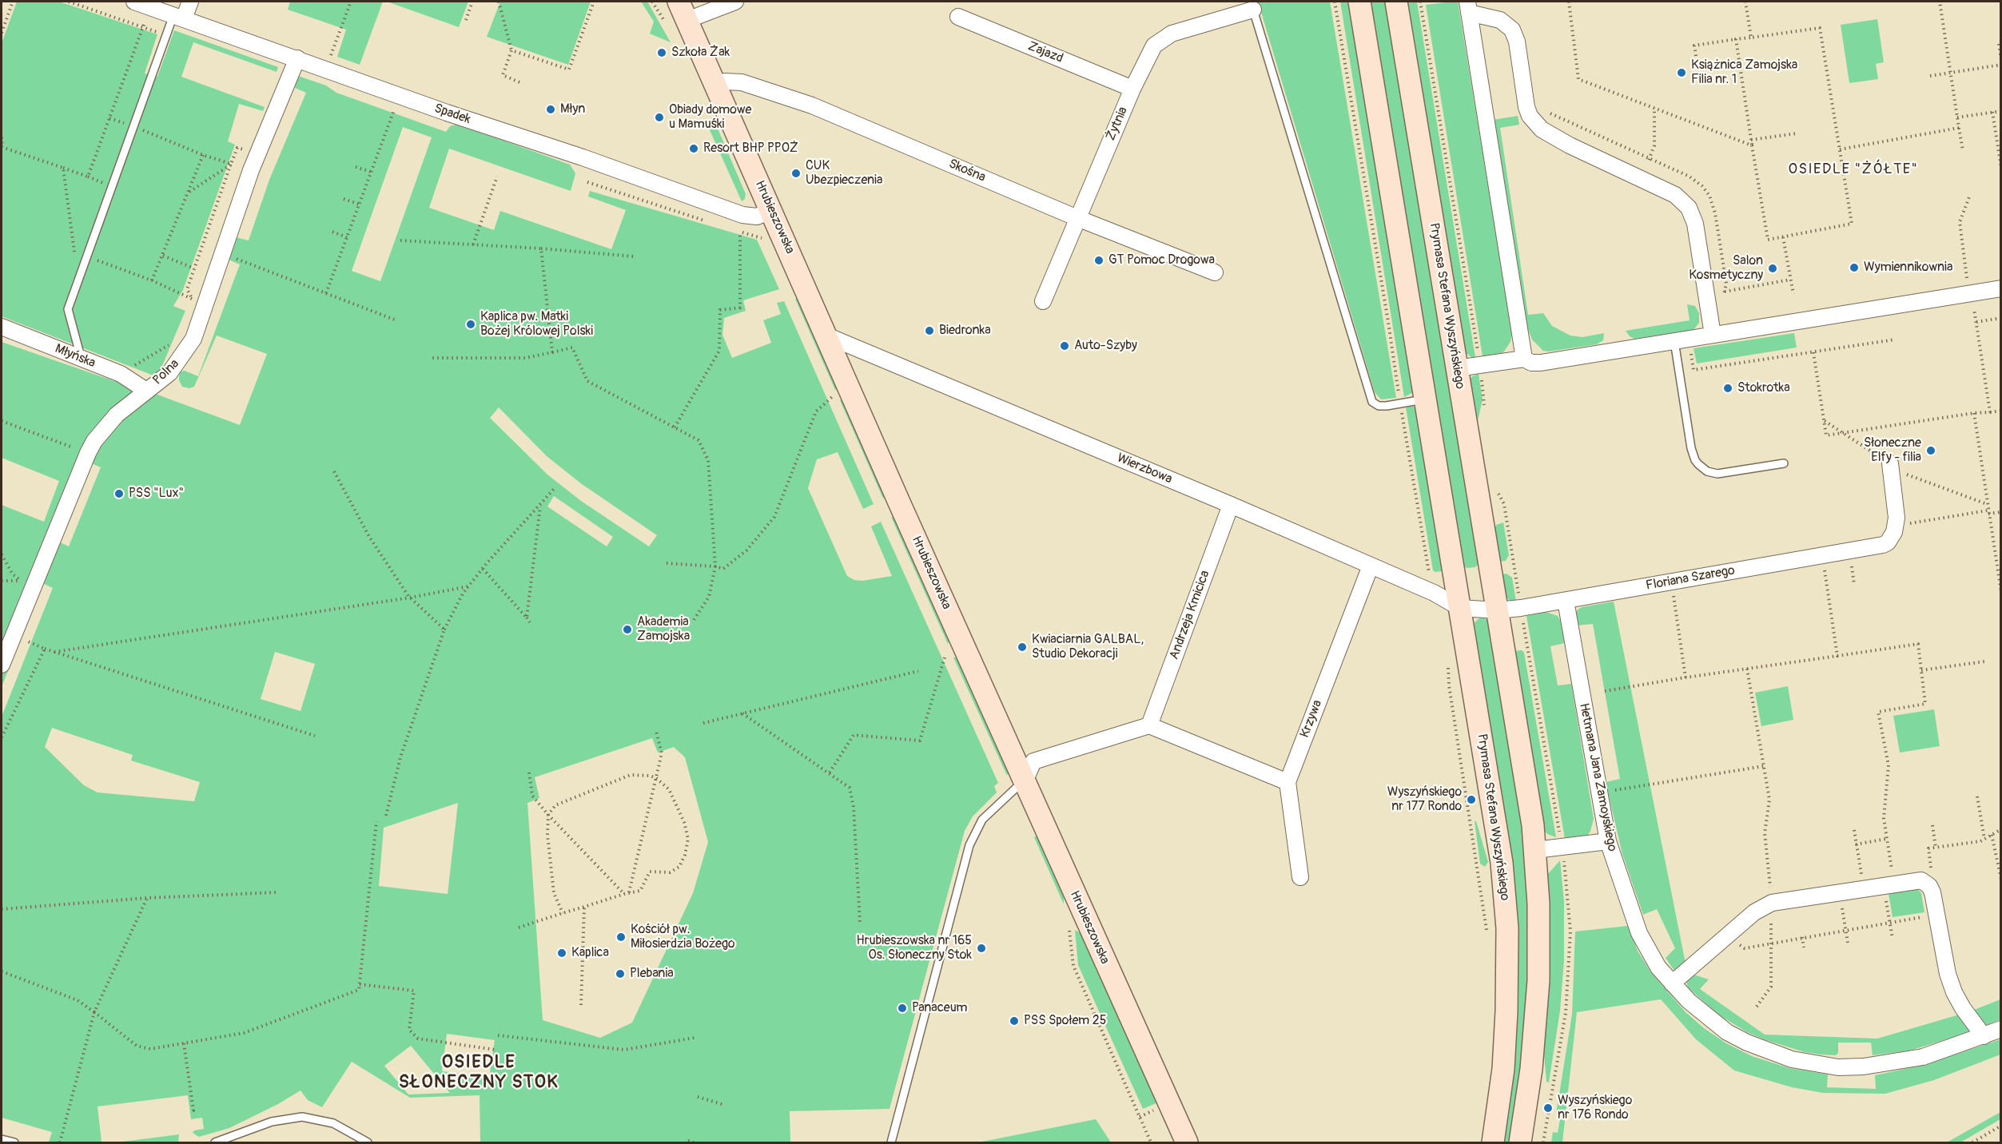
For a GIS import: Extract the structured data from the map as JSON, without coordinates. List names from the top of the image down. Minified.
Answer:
{"streets":{"main road":["Hrubieszowska","Prymasa Stefana Wyszyńskiego"],"street":["Zajazd","Spadek","Żytnia","Skośna","Młyńska","Polna","Wierzbowa","Floriana Szarego","Andrzeja Kmicica","Krzywa","Hetmana Jana Zamoyskiego"]},"crossings":[["Zajazd","Żytnia"],["Spadek","Hrubieszowska"],["Spadek","Polna"],["Żytnia","Skośna"],["Skośna","Hrubieszowska"],["Hrubieszowska","Wierzbowa"],["Prymasa Stefana Wyszyńskiego","Wierzbowa"],["Prymasa Stefana Wyszyńskiego","Floriana Szarego"],["Młyńska","Polna"],["Wierzbowa","Andrzeja Kmicica"],["Wierzbowa","Krzywa"],["Floriana Szarego","Hetmana Jana Zamoyskiego"]],"districts":["OSIEDLE \"ŻÓŁTE\"","OSIEDLE SŁONECZNY STOK"],"places":["Szkoła Żak","Książnica Zamojska Filia nr. 1","Młyn","Obiady domowe u Mamuśki","Resort BHP PPOŻ","CUK Ubezpieczenia","GT Pomoc Drogowa","Wymiennikownia","Salon Kosmetyczny","Kaplica pw. Matki Bożej Królowej Polski","Biedronka","Auto-Szyby","Stokrotka","Słoneczne Elfy - filia","PSS \"Lux\"","Akademia Zamojska","Kwiaciarnia GALBAL, Studio Dekoracji","Wyszyńskiego nr 177 Rondo","Kościół pw. Miłosierdzia Bożego","Hrubieszowska nr 165 Os. Słoneczny Stok","Kaplica","Plebania","Panaceum","PSS Społem 25","Wyszyńskiego nr 176 Rondo"]}
